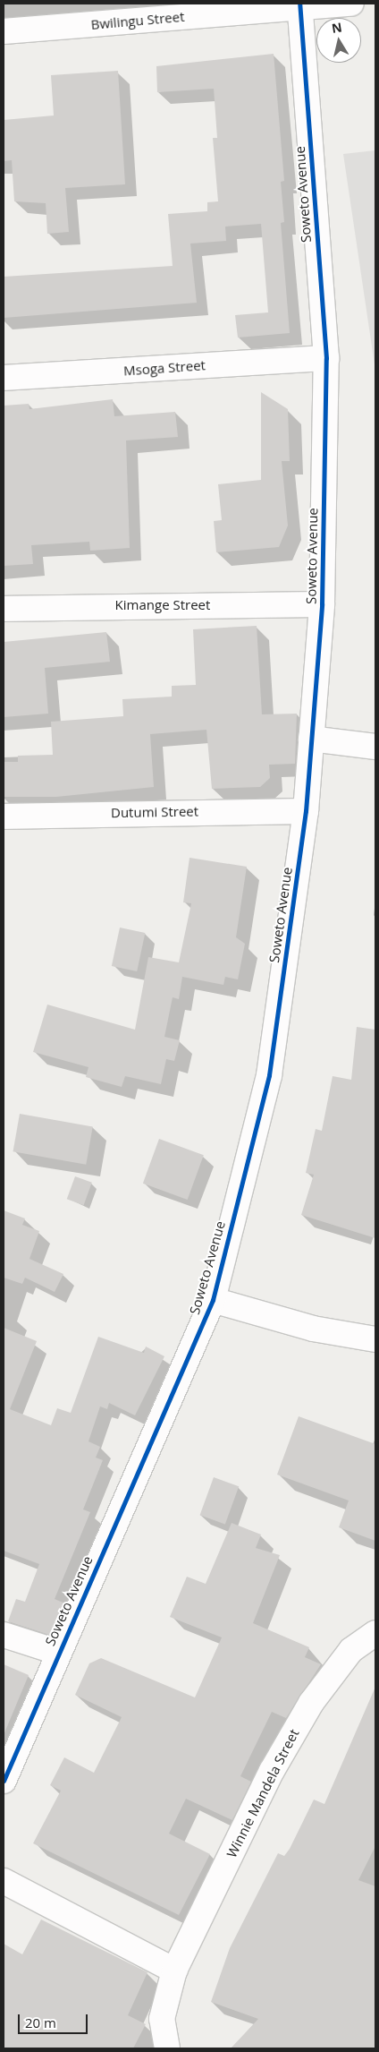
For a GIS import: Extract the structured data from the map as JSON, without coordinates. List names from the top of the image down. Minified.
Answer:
{"streets":{"street":["Bwilingu Street","Soweto Avenue","Msoga Street","Kimange Street","Dutumi Street","Winnie Mandela Street"]},"crossings":[["Bwilingu Street","Soweto Avenue"],["Soweto Avenue","Msoga Street"],["Soweto Avenue","Kimange Street"],["Soweto Avenue","Dutumi Street"]],"scale_bar":"20 m","north":"top"}
